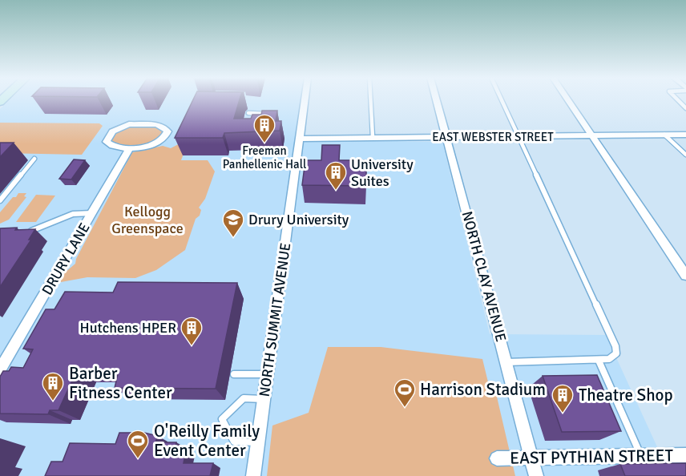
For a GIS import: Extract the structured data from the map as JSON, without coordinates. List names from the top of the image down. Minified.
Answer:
{"streets":{"street":["EAST WEBSTER STREET","DRURY LANE","NORTH CLAY AVENUE","NORTH SUMMIT AVENUE","EAST PYTHIAN STREET"]},"crossings":[["EAST WEBSTER STREET","NORTH CLAY AVENUE"],["EAST WEBSTER STREET","NORTH SUMMIT AVENUE"],["NORTH CLAY AVENUE","EAST PYTHIAN STREET"]],"parks":["Kellogg Greenspace"],"places":{"building":["Freeman Panhellenic Hall","University Suites","Hutchens HPER","Barber Fitness Center","Theatre Shop"],"school or university":["Drury University"],"sports":["Harrison Stadium","O'Reilly Family Event Center"]}}
